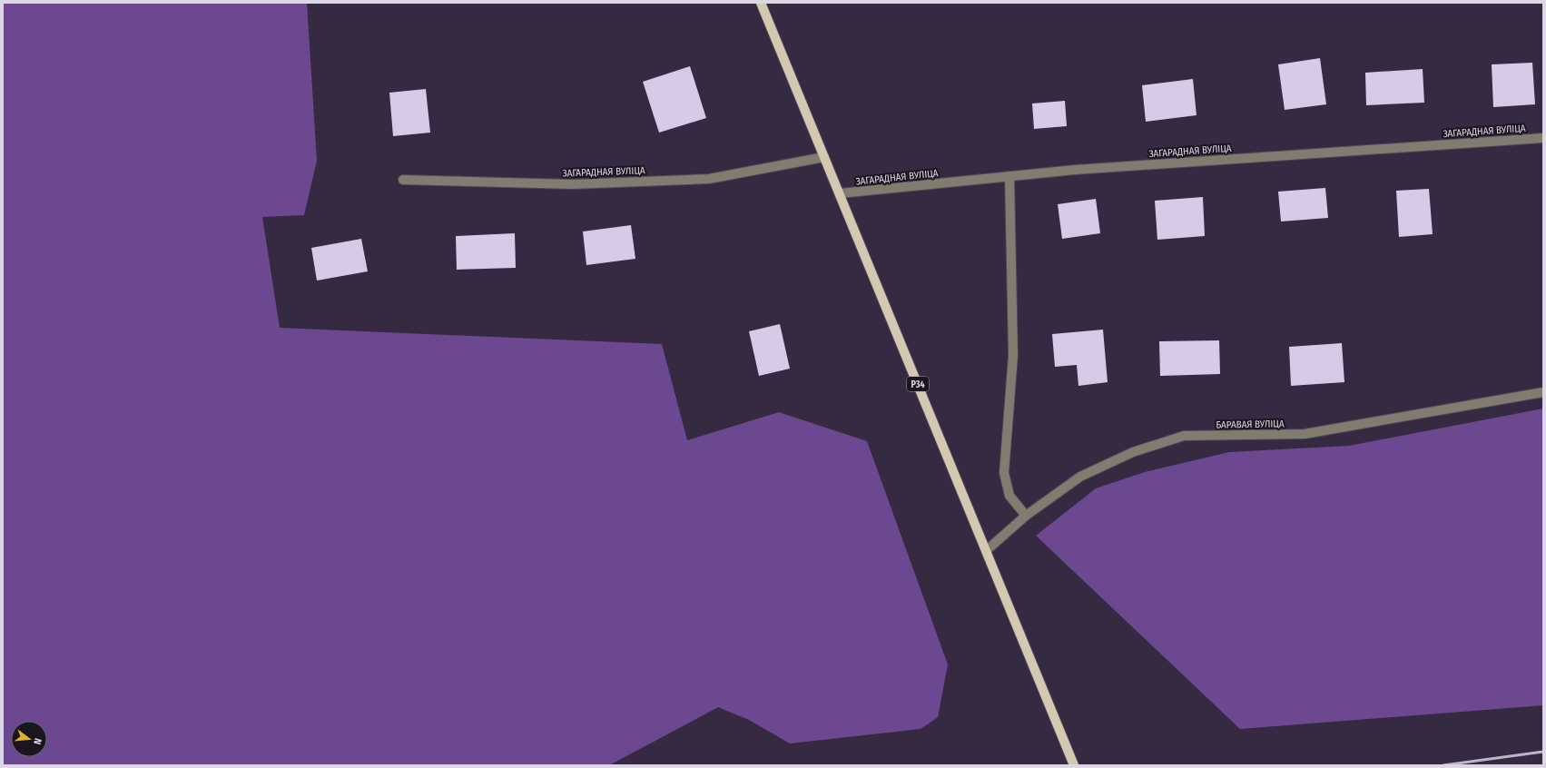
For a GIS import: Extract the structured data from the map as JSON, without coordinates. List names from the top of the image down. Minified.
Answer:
{"streets":{"main road":["Р34"],"street":["ЗАГАРАДНАЯ ВУЛІЦА","БАРАВАЯ ВУЛІЦА"]},"crossings":[["ЗАГАРАДНАЯ ВУЛІЦА","Р34"],["Р34","БАРАВАЯ ВУЛІЦА"]],"north":"right"}
